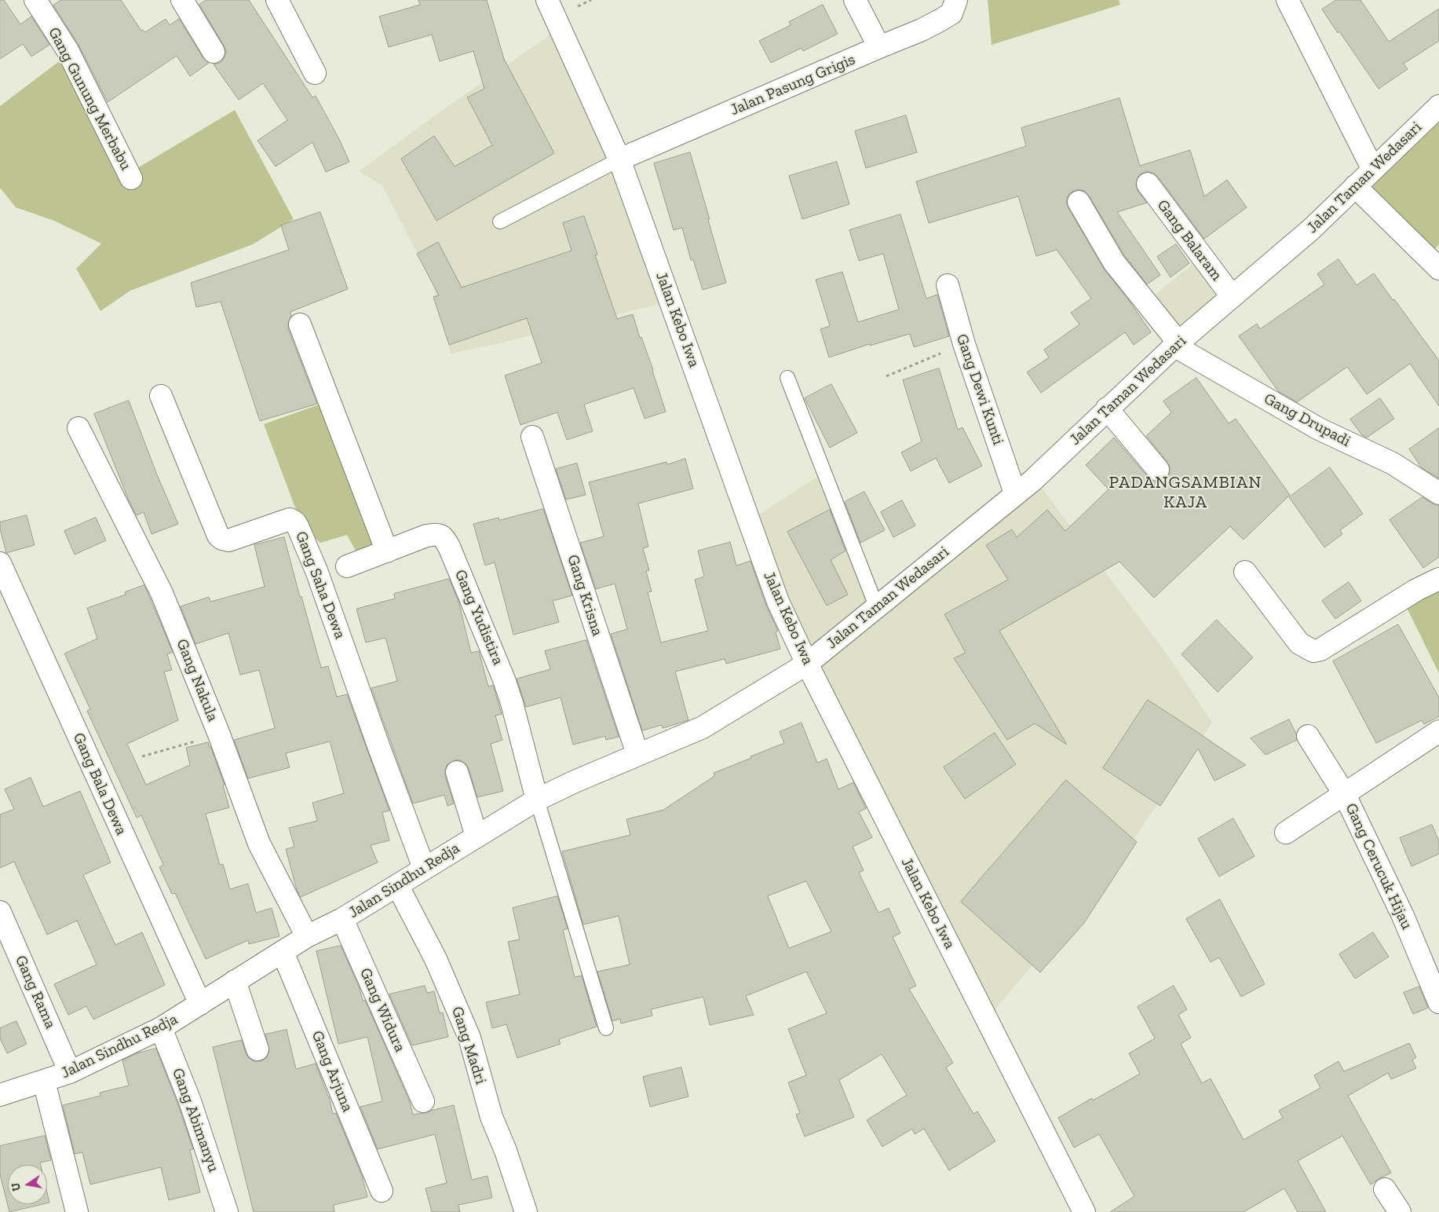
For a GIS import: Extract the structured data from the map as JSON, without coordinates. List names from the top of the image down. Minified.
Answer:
{"streets":{"street":["Jalan Pasung Grigis","Gang Gunung Merbabu","Jalan Taman Wedasari","Gang Balaram","Jalan Kebo Iwa","Gang Dewi Kunti","Gang Drupadi","Gang Saha Dewa","Gang Krisna","Gang Yudistira","Gang Nakula","Gang Bala Dewa","Gang Cerucuk Hijau","Jalan Sindhu Redja","Gang Rama","Gang Widura","Gang Madri","Gang Arjuna","Gang Abimanyu"]},"crossings":[["Jalan Pasung Grigis","Jalan Kebo Iwa"],["Jalan Taman Wedasari","Gang Balaram"],["Jalan Taman Wedasari","Jalan Kebo Iwa"],["Jalan Taman Wedasari","Gang Dewi Kunti"],["Jalan Taman Wedasari","Gang Drupadi"],["Jalan Taman Wedasari","Jalan Sindhu Redja"],["Jalan Kebo Iwa","Jalan Sindhu Redja"],["Gang Saha Dewa","Jalan Sindhu Redja"],["Gang Krisna","Jalan Sindhu Redja"],["Gang Yudistira","Jalan Sindhu Redja"],["Gang Nakula","Jalan Sindhu Redja"],["Gang Bala Dewa","Jalan Sindhu Redja"],["Jalan Sindhu Redja","Gang Rama"],["Jalan Sindhu Redja","Gang Widura"],["Jalan Sindhu Redja","Gang Madri"],["Jalan Sindhu Redja","Gang Arjuna"],["Jalan Sindhu Redja","Gang Abimanyu"]],"districts":["PADANGSAMBIAN KAJA"],"north":"left"}
